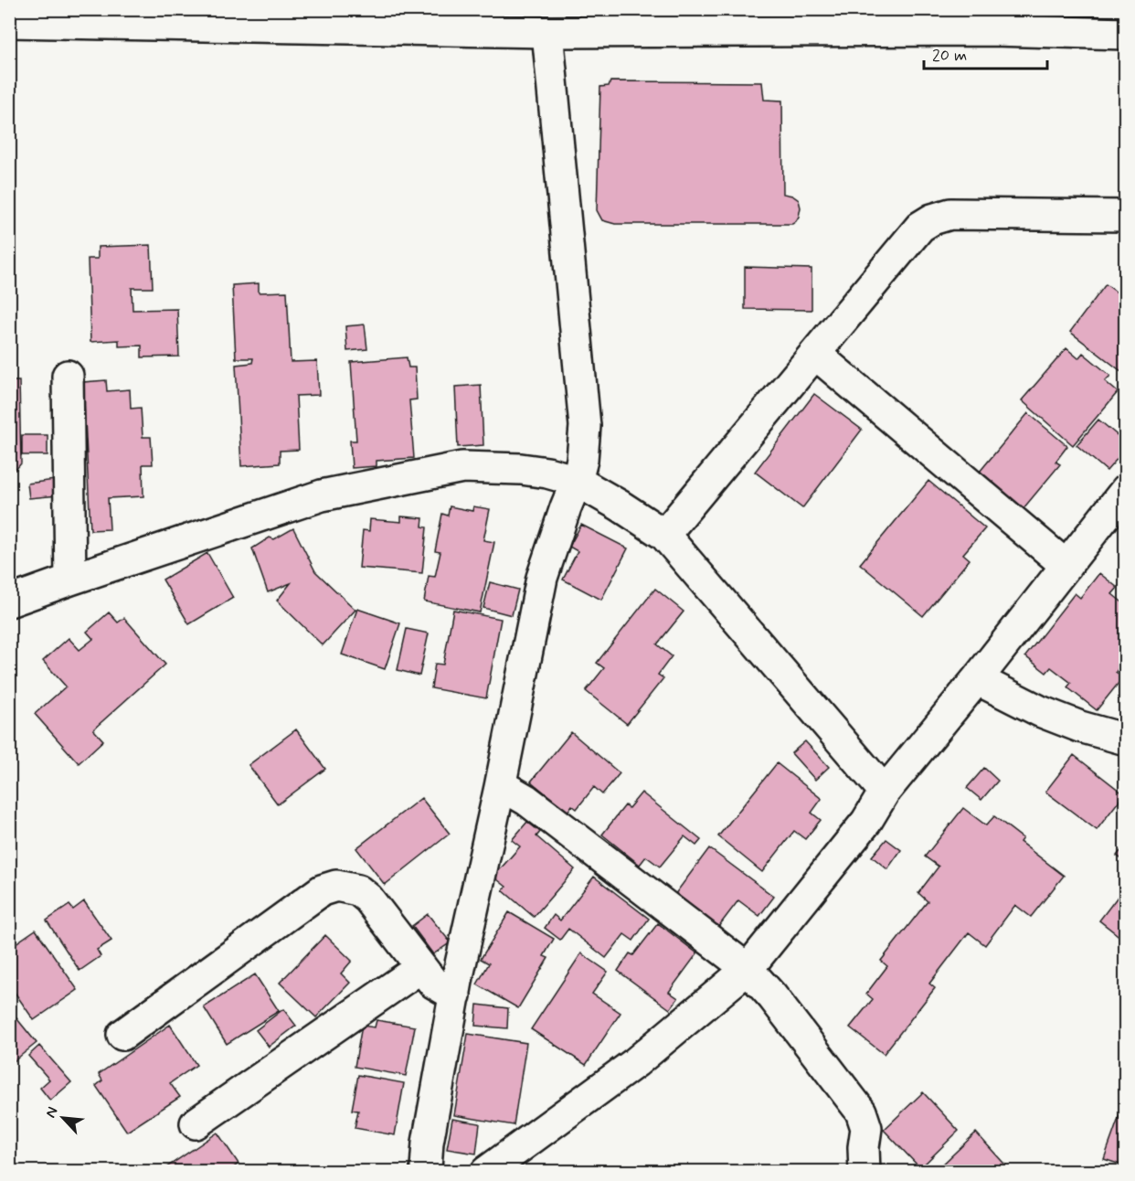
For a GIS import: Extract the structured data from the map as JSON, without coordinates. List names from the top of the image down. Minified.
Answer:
{"scale_bar":"20 m","north":"top left"}
